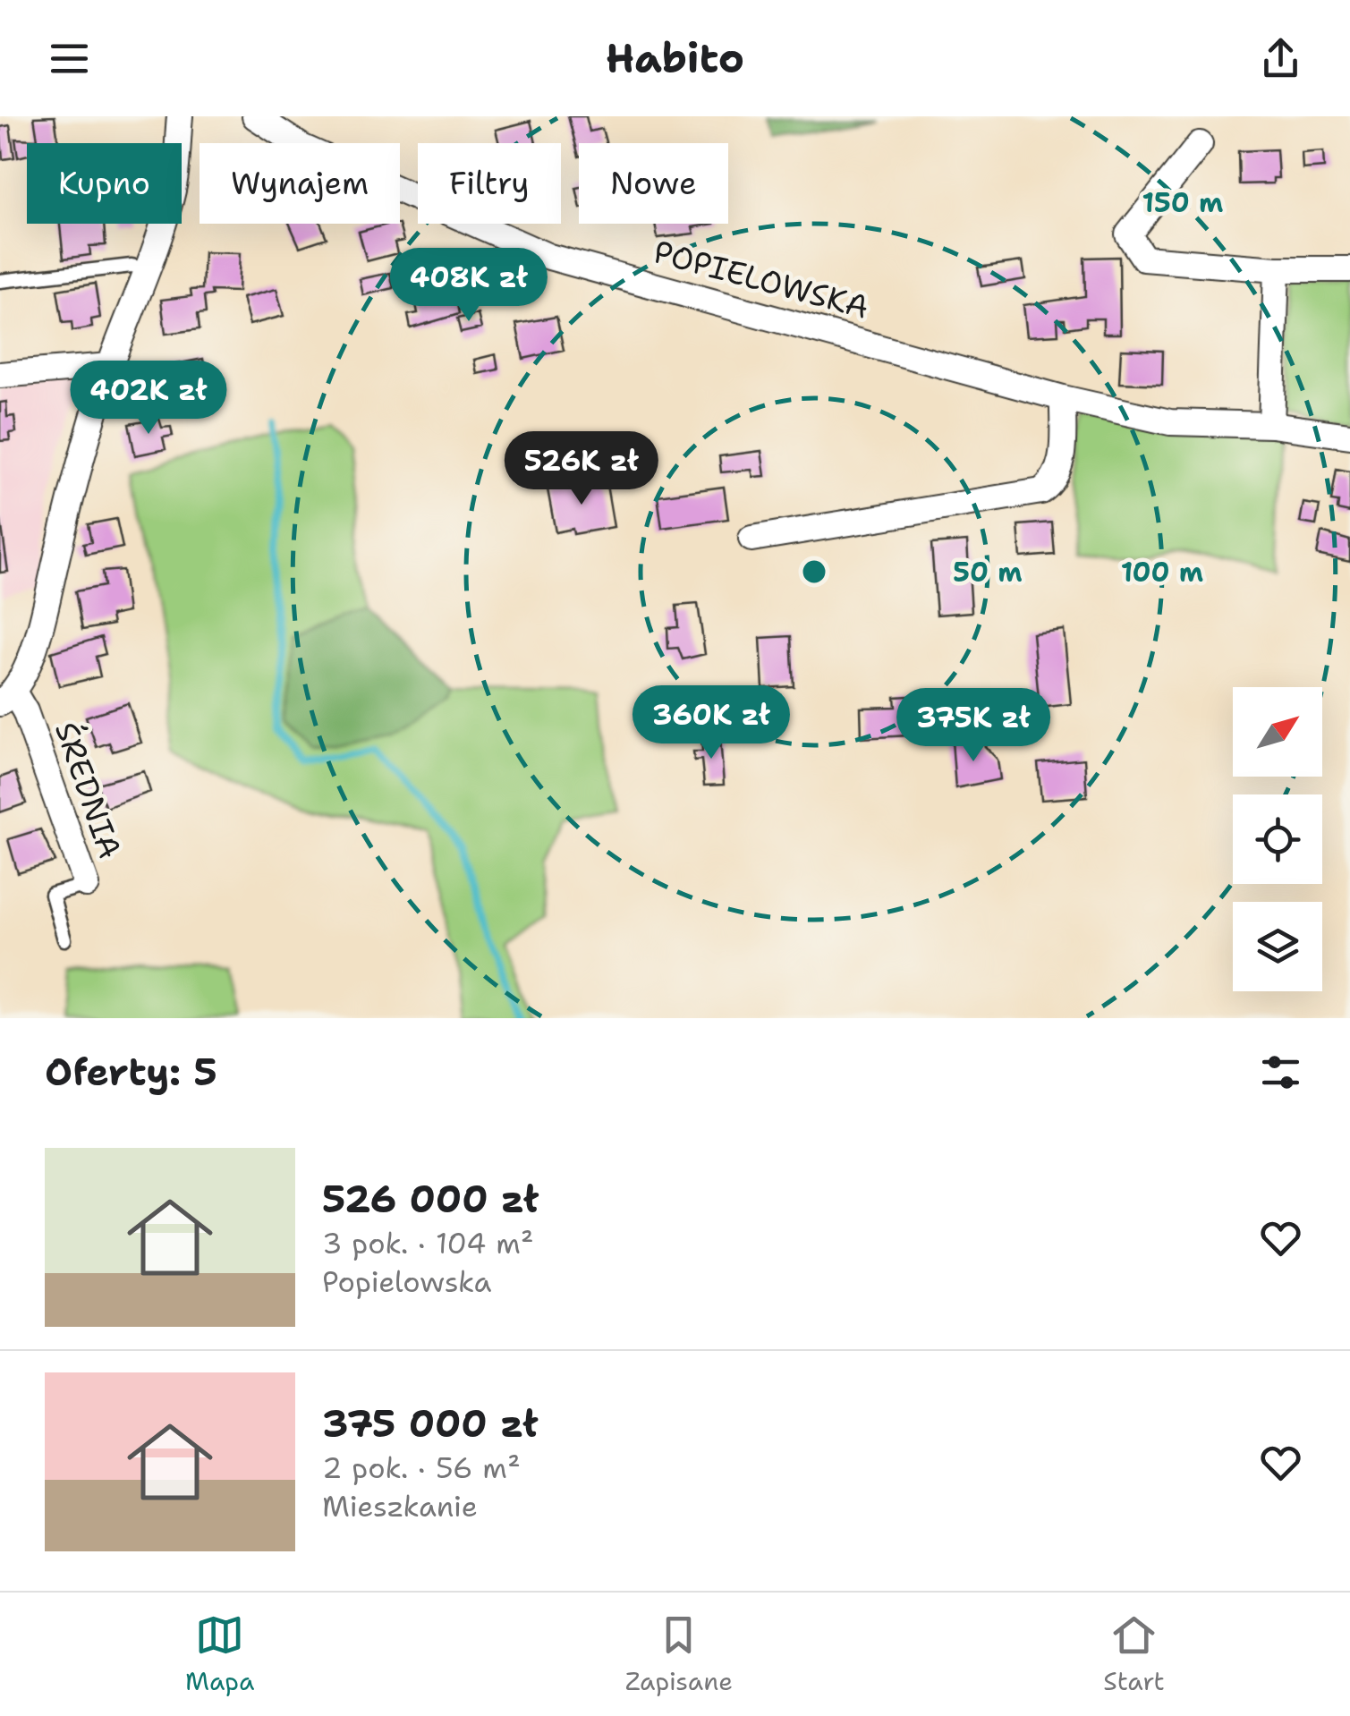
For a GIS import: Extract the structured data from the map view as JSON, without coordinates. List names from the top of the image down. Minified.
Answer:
{"streets":{"street":["POPIELOWSKA","ŚREDNIA"]},"north":"top right","page":{"header":"Habito","chip":["Kupno","Wynajem","Filtry","Nowe"],"price":["408K zł","402K zł","526K zł","360K zł","375K zł"],"heading":"Oferty: 5","list":[{"name":"526 000 zł","note":"3 pok. · 104 m² · Popielowska"},{"name":"375 000 zł","note":"2 pok. · 56 m² · Mieszkanie"}],"tabs":["Mapa","Zapisane","Start"]},"rings":["150 m","50 m","100 m"]}
